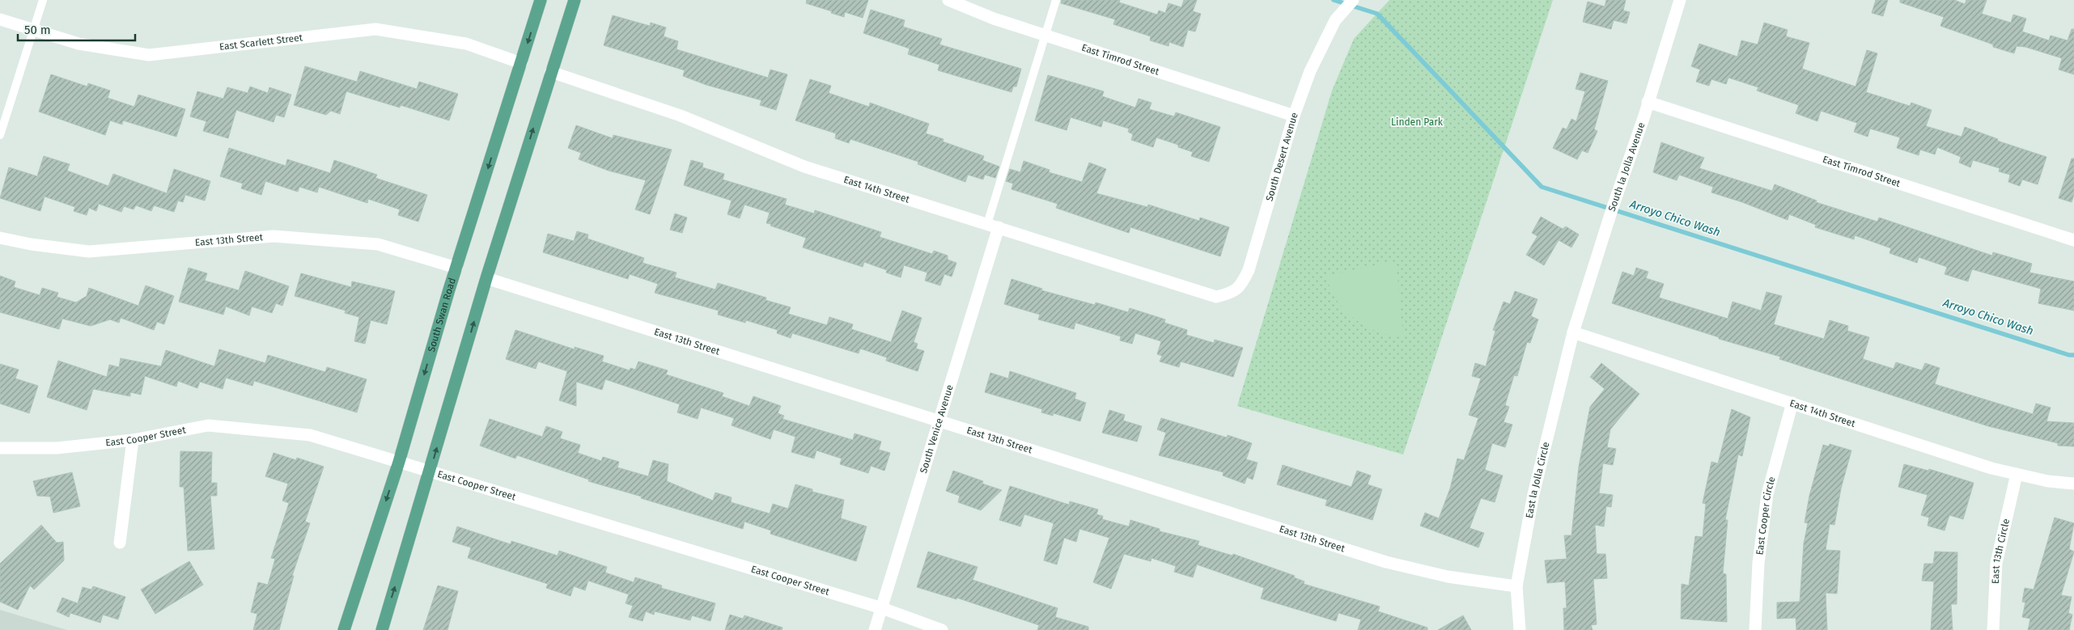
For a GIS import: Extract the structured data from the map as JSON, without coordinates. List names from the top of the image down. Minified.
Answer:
{"streets":{"main road":["South Swan Road"],"street":["East Scarlett Street","East Timrod Street","South Desert Avenue","South la Jolla Avenue","East 14th Street","East 13th Street","South Venice Avenue","East Cooper Street","East la Jolla Circle","East Cooper Circle","East 13th Circle"]},"crossings":[["East Scarlett Street","South Swan Road"],["East Timrod Street","South Desert Avenue"],["East Timrod Street","South la Jolla Avenue"],["South Desert Avenue","East 14th Street"],["South la Jolla Avenue","East 14th Street"],["South la Jolla Avenue","East la Jolla Circle"],["East 14th Street","South Venice Avenue"],["East 14th Street","East la Jolla Circle"],["East 14th Street","East Cooper Circle"],["East 14th Street","East 13th Circle"],["East 13th Street","South Swan Road"],["East 13th Street","South Venice Avenue"],["East 13th Street","East la Jolla Circle"],["South Swan Road","East Cooper Street"],["South Venice Avenue","East Cooper Street"]],"water":["Arroyo Chico Wash"],"parks":["Linden Park"],"scale_bar":"50 m"}
